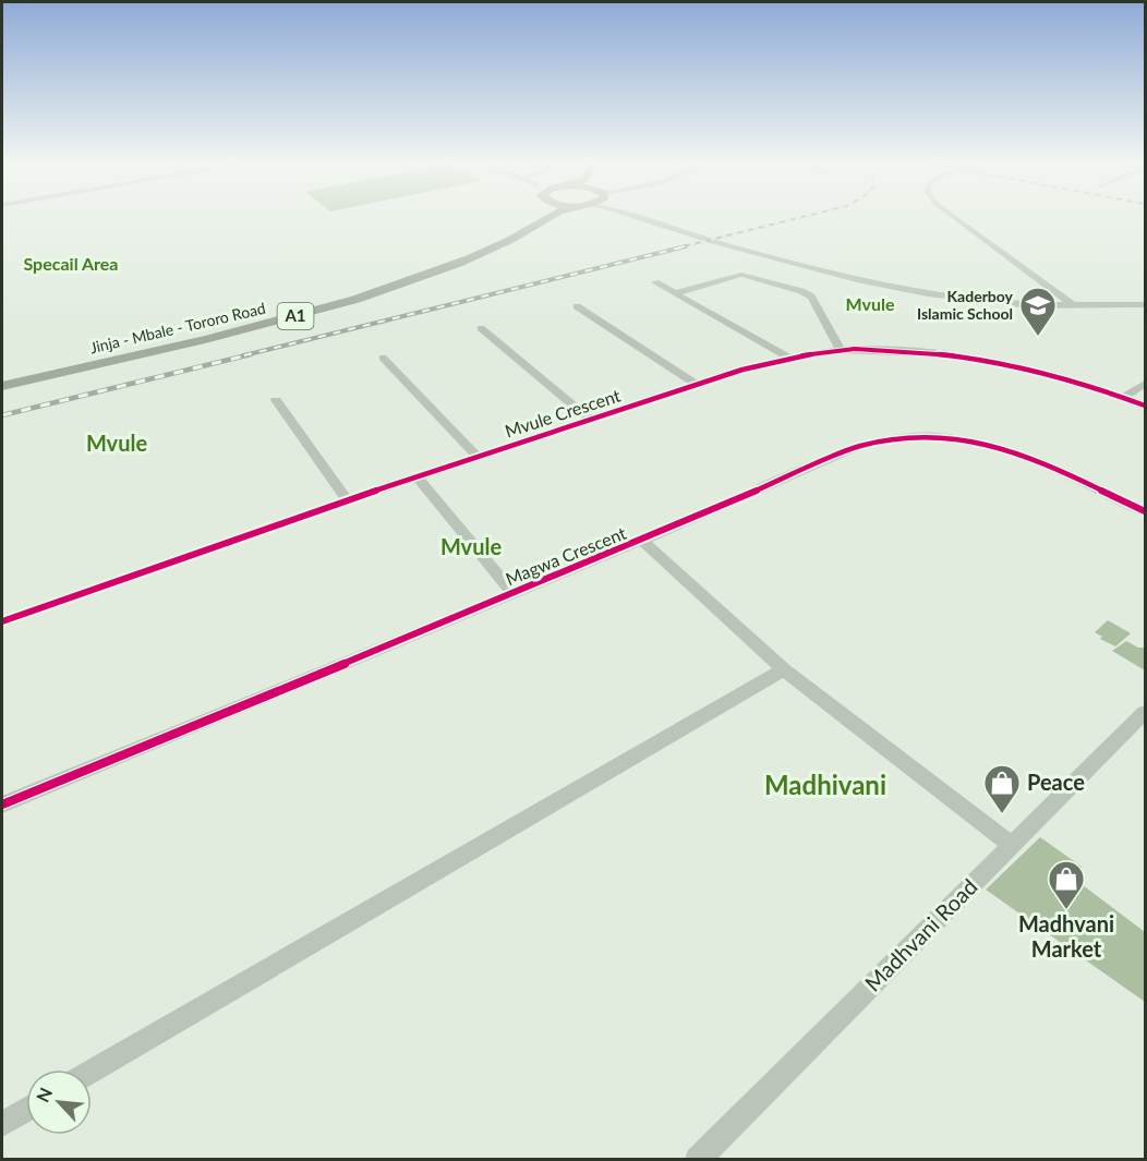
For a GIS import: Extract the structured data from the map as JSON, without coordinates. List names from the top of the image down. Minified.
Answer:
{"streets":{"highway":["A1","Jinja - Mbale - Tororo Road"],"street":["Mvule Crescent","Magwa Crescent","Madhvani Road"]},"districts":["Specail Area","Mvule","Mvule","Mvule","Madhivani"],"places":{"school or university":["Kaderboy Islamic School"],"shop":["Peace","Madhvani Market"]},"north":"top left"}
